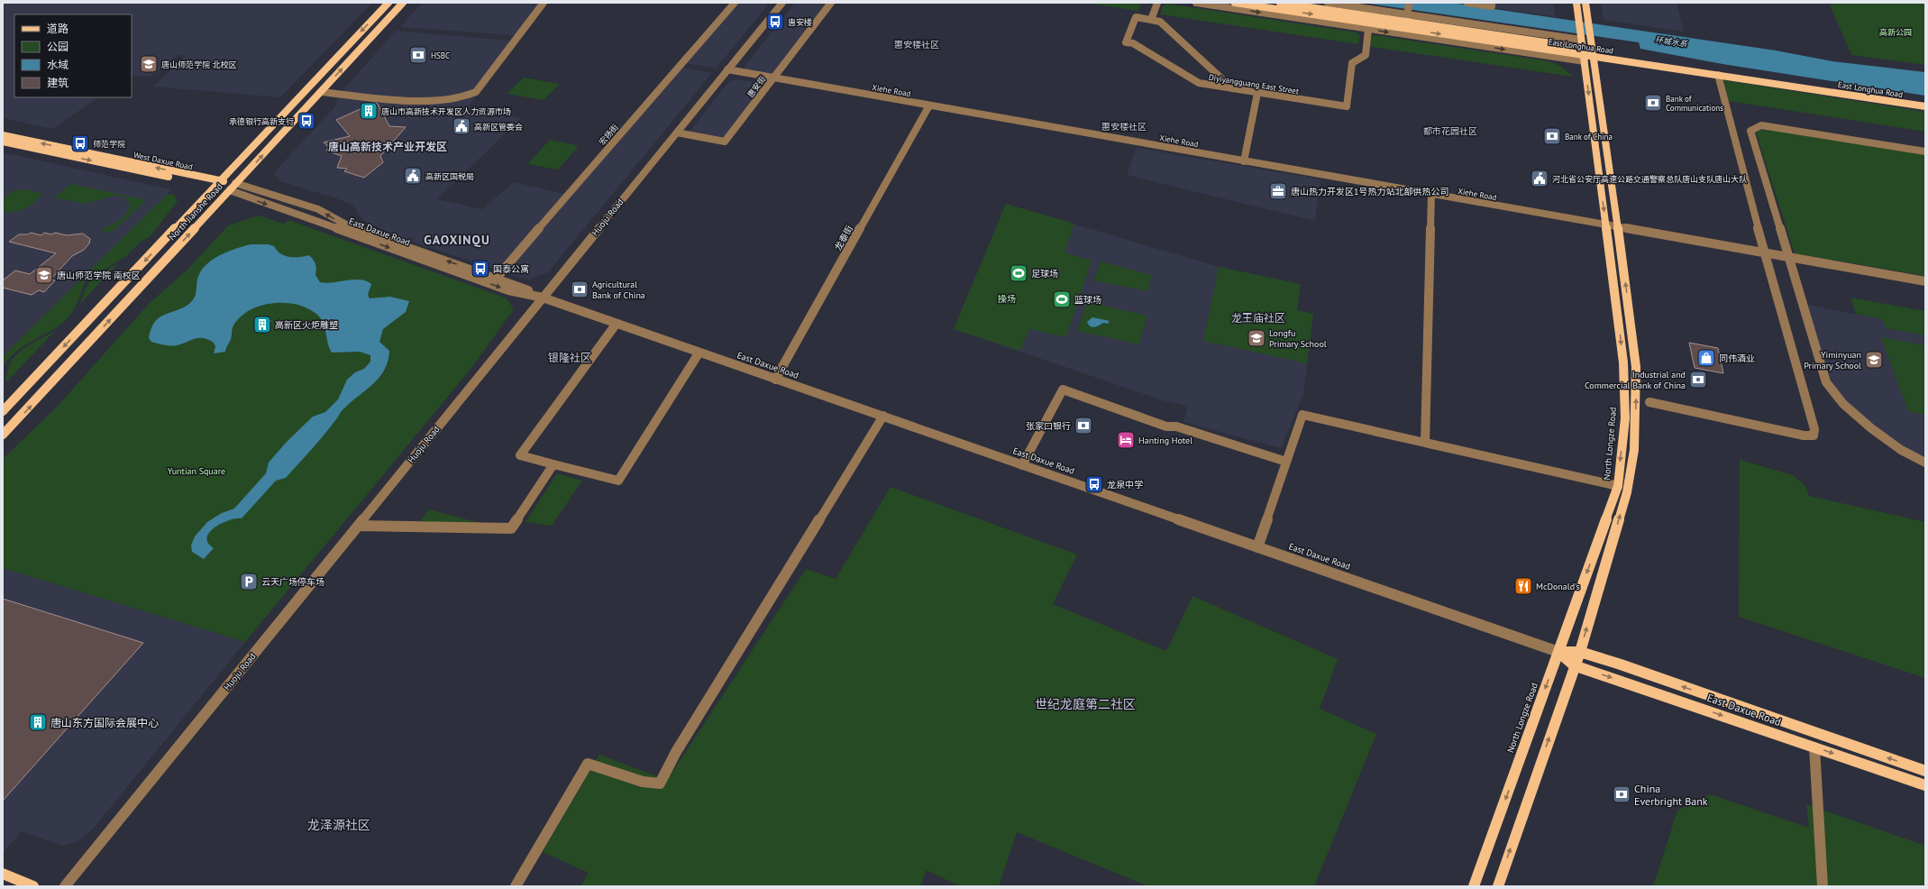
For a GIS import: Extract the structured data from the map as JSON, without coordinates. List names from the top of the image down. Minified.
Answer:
{"streets":{"main road":["East Longhua Road","West Daxue Road","North Jianshe Road","East Daxue Road","North Longze Road"],"street":["Diyiyangguang East Street","惠安街","Xiehe Road","宏扬街","Huoju Road","龙泰街"]},"crossings":[["East Longhua Road","North Longze Road"],["惠安街","Xiehe Road"],["惠安街","Huoju Road"],["Xiehe Road","Huoju Road"],["Xiehe Road","龙泰街"],["Xiehe Road","North Longze Road"],["宏扬街","East Daxue Road"],["West Daxue Road","North Jianshe Road"],["West Daxue Road","East Daxue Road"],["North Jianshe Road","East Daxue Road"],["Huoju Road","East Daxue Road"],["East Daxue Road","龙泰街"],["East Daxue Road","North Longze Road"]],"districts":["惠安楼社区","惠安楼社区","都市花园社区","唐山高新技术产业开发区","GAOXINQU","龙王庙社区","银隆社区","世纪龙庭第二社区","龙泽源社区"],"water":["环城水系"],"parks":["高新公园","操场","Yuntian Square"],"places":{"bus stop":["惠安楼","承德银行高新支行","师范学院","国泰公寓","龙泉中学"],"bank":["HSBC","Bank of Communications","Bank of China","Agricultural Bank of China","Industrial and Commercial Bank of China","张家口银行","China Everbright Bank"],"school or university":["唐山师范学院 北校区","唐山师范学院 南校区","Longfu Primary School","Yiminyuan Primary School"],"building":["唐山市高新技术开发区人力资源市场","高新区火炬雕塑","唐山东方国际会展中心"],"public building":["高新区管委会","高新区国税局","河北省公安厅高速公路交通警察总队唐山支队唐山大队"],"office":["唐山热力开发区1号热力站北部供热公司"],"sports":["足球场","篮球场"],"shop":["同伟酒业"],"hotel":["Hanting Hotel"],"parking":["云天广场停车场"],"restaurant":["McDonald's"]},"legend":["道路","公园","水域","建筑"]}
